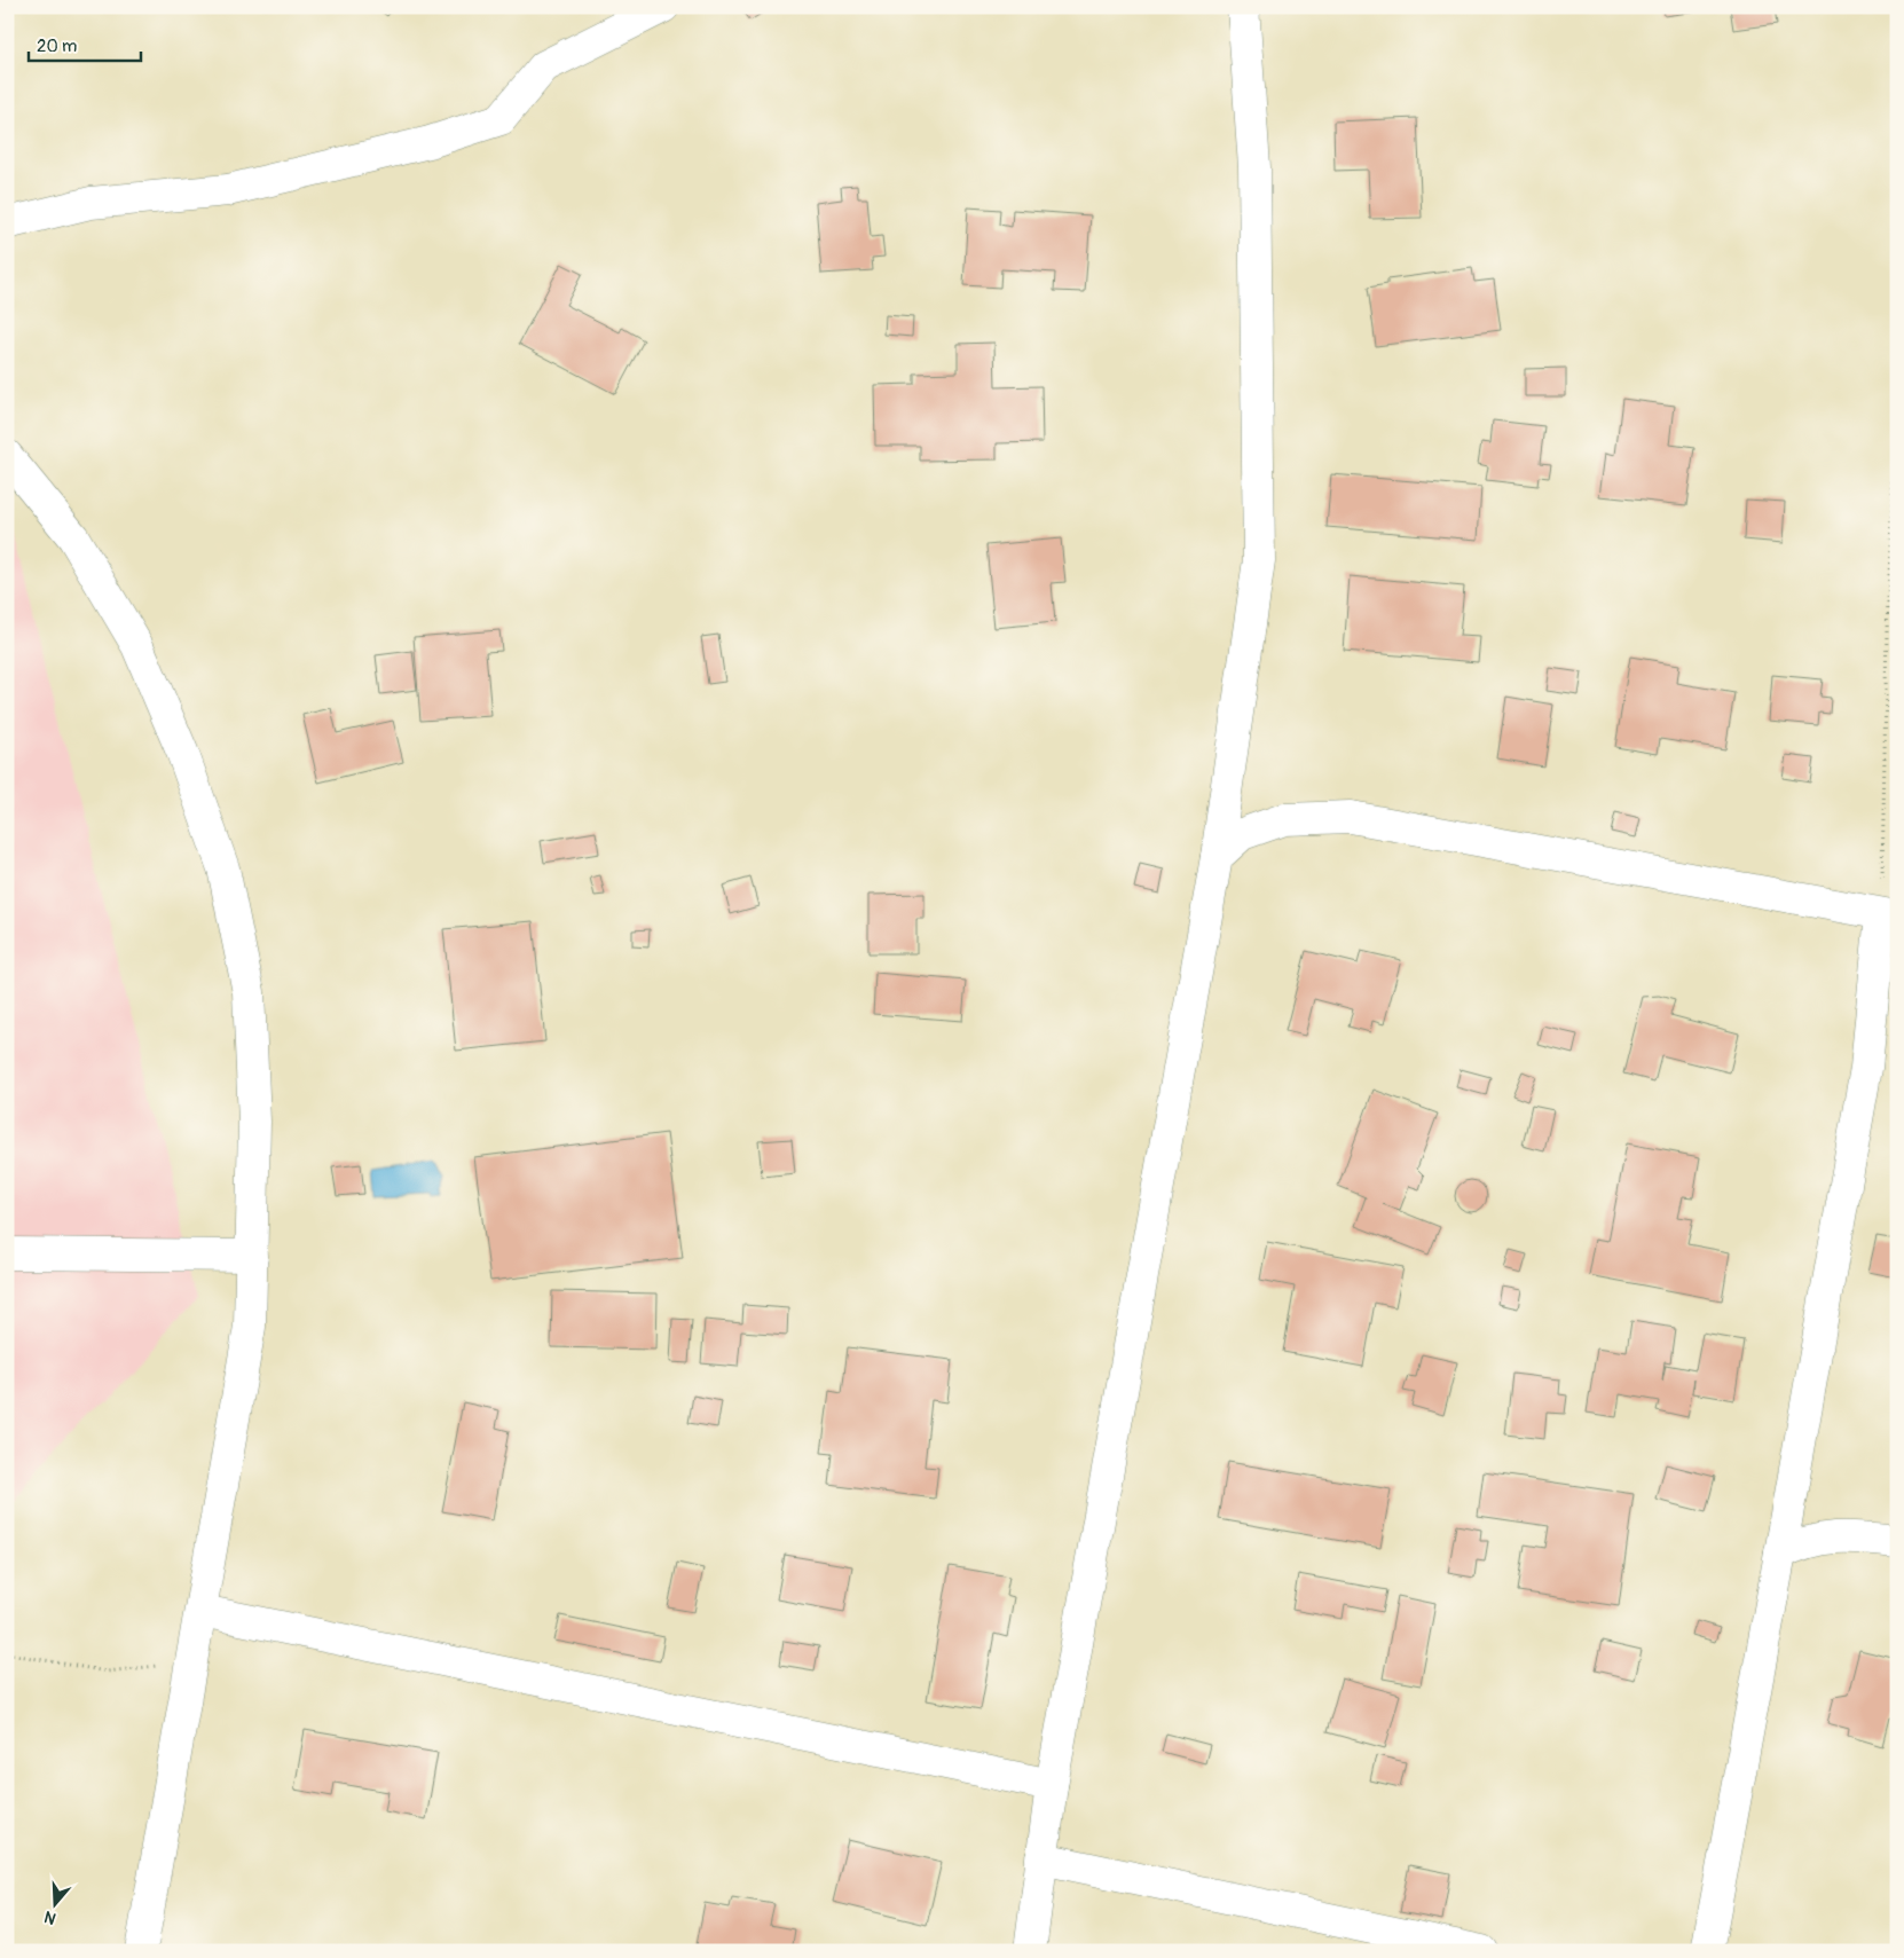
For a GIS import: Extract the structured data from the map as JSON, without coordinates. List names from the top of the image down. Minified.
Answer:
{"scale_bar":"20 m","north":"bottom"}
